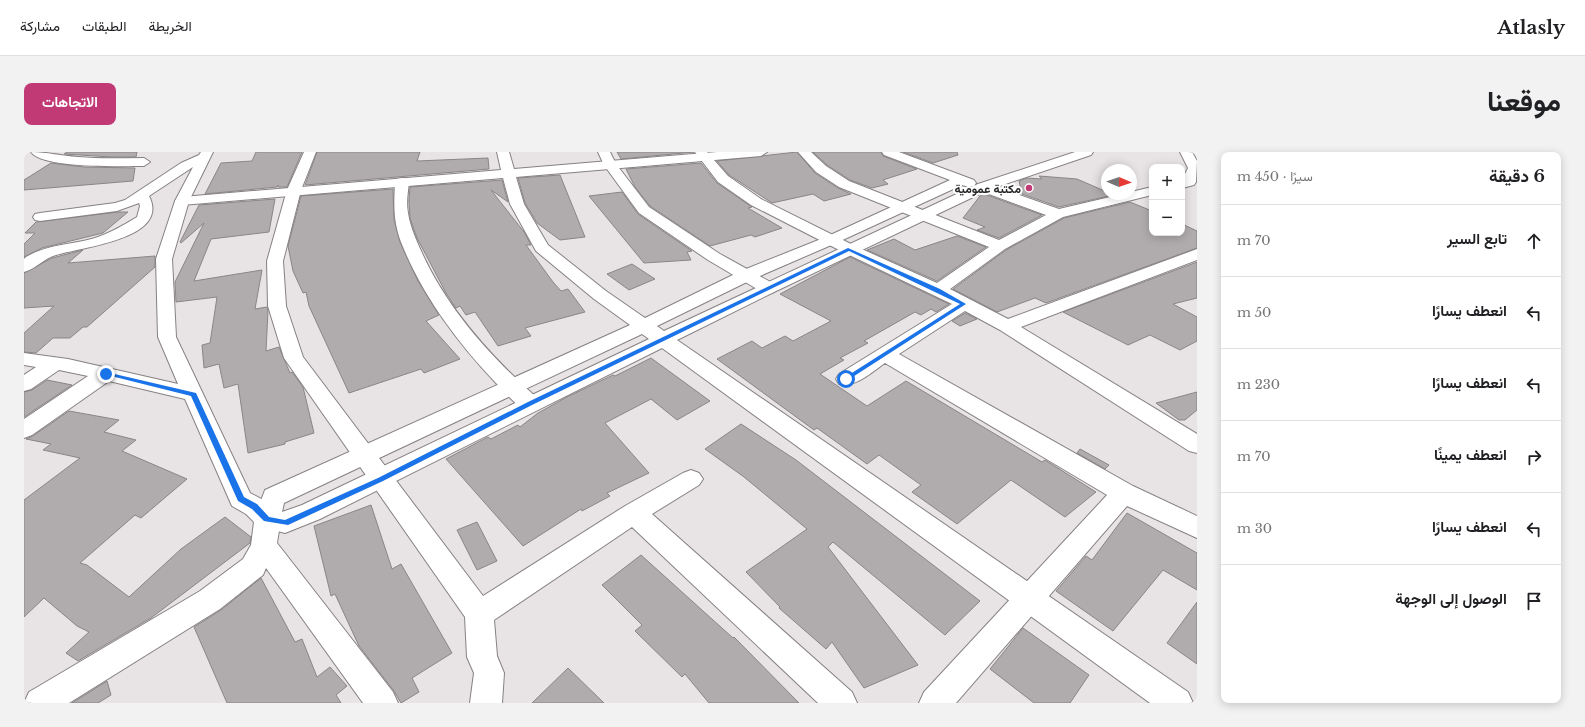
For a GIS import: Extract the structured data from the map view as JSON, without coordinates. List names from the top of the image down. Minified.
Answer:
{"places":["مكتبة عمومية"],"north":"right","page":{"header":"Atlasly","nav":["الخريطة","الطبقات","مشاركة"],"title":"موقعنا","buttons":"الاتجاهات","heading":["6 دقيقة","سيرًا · 450 m"],"map_buttons":["+","−"],"list":[["تابع السير","70 m"],["انعطف يسارًا","50 m"],["انعطف يسارًا","230 m"],["انعطف يمينًا","70 m"],["انعطف يسارًا","30 m"],"الوصول إلى الوجهة"]}}
